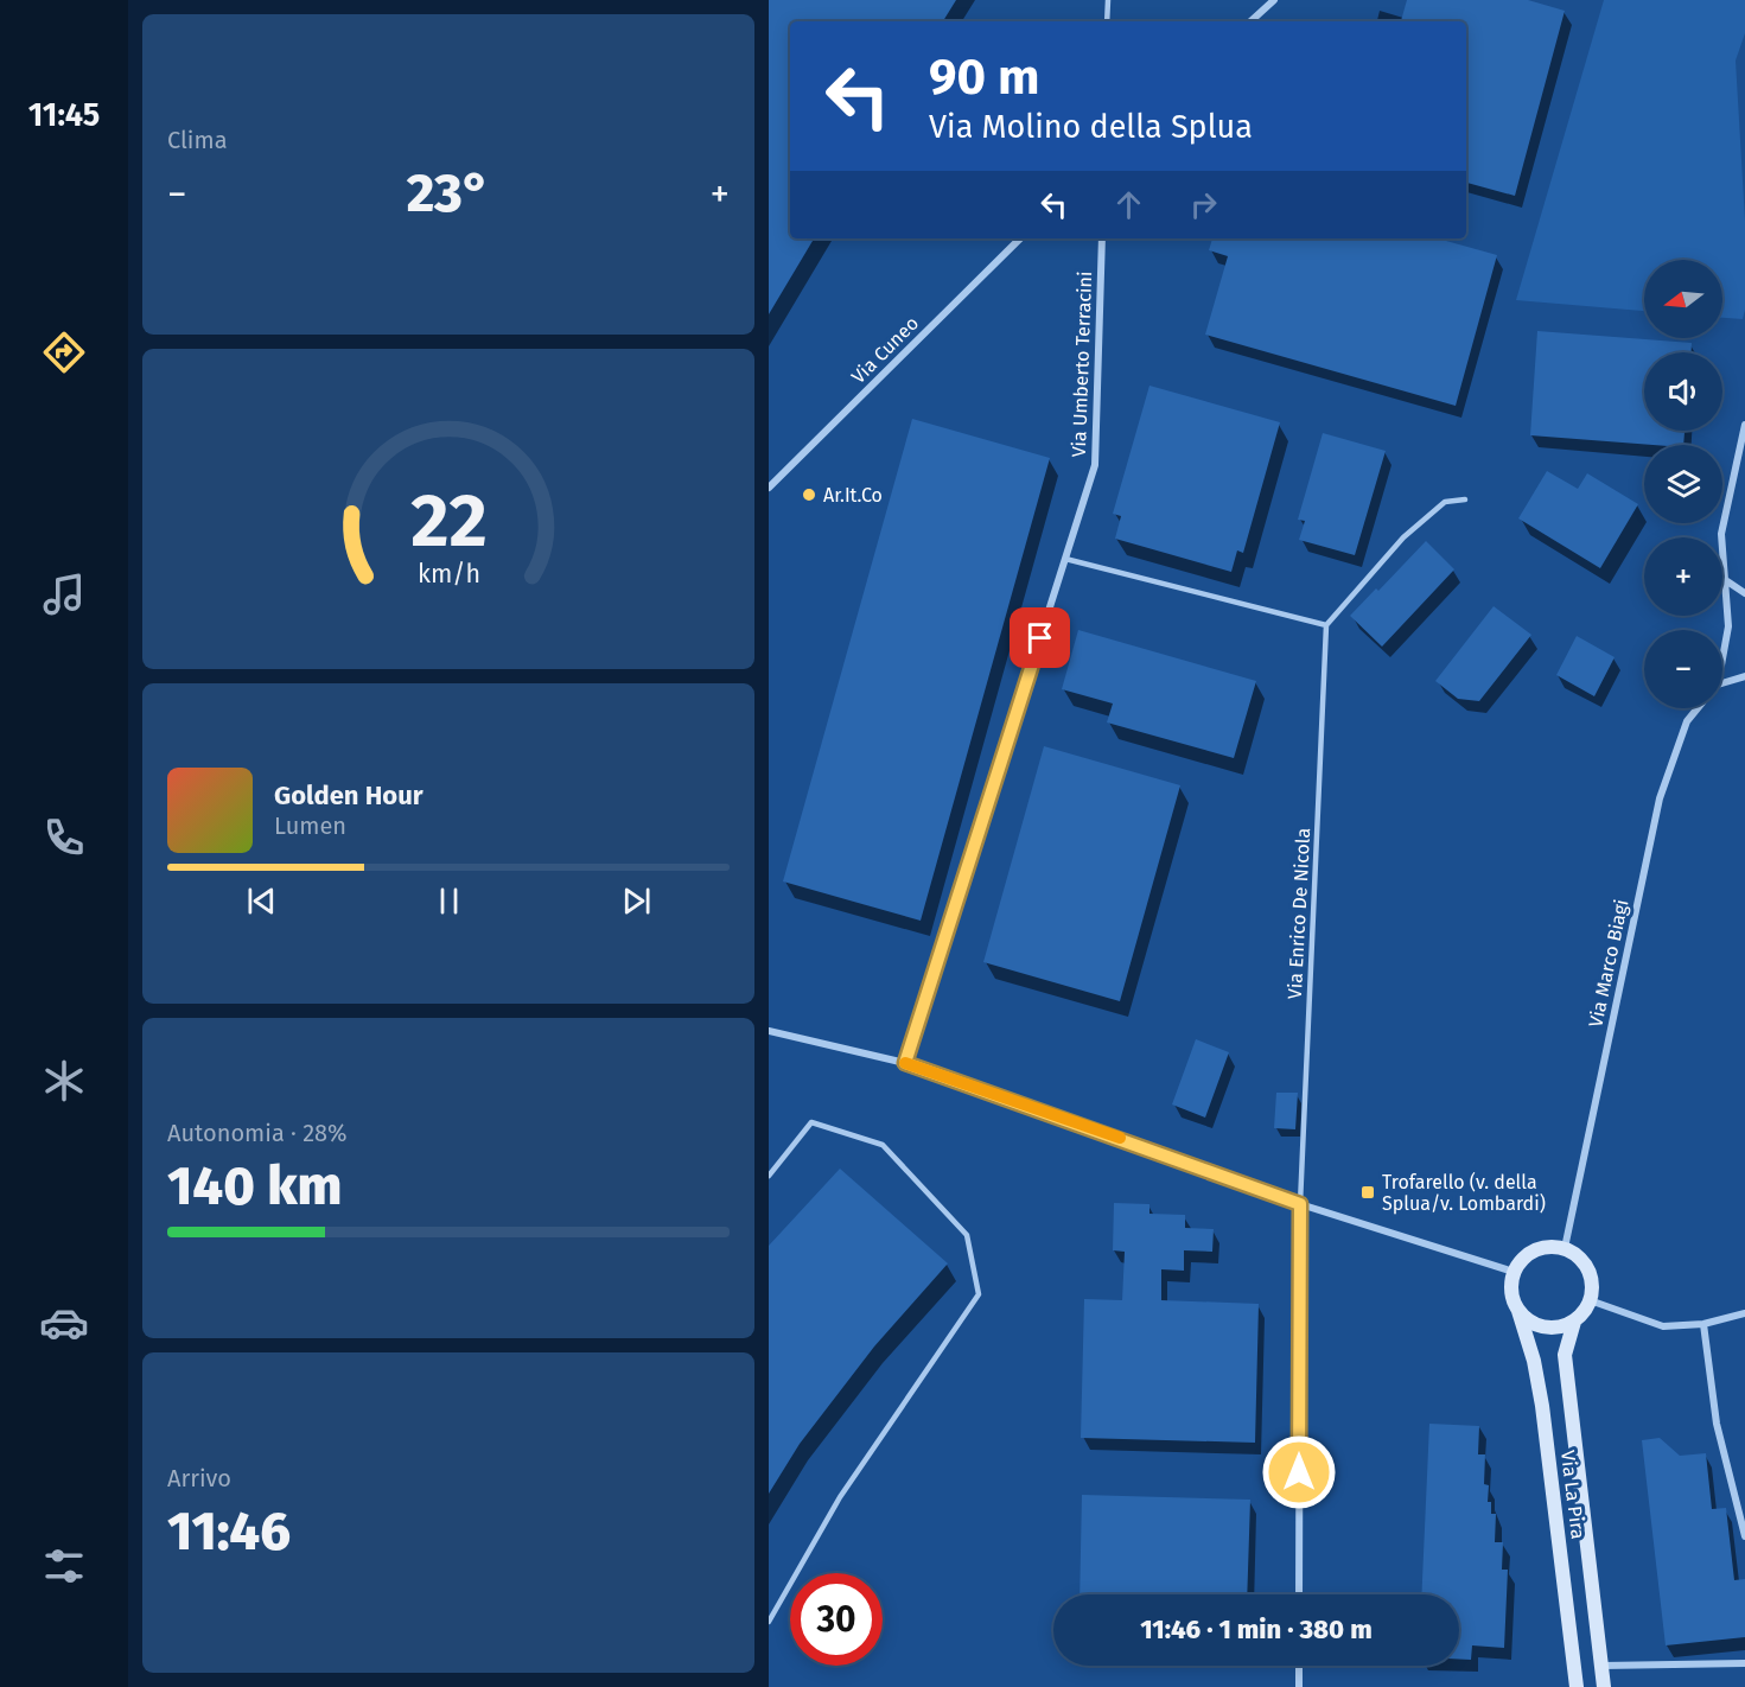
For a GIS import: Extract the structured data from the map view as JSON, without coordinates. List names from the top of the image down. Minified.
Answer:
{"streets":{"street":["Via Cuneo","Via Umberto Terracini","Via Marco Biagi","Via La Pira"],"lane":["Via Enrico De Nicola"]},"crossings":[["Via Marco Biagi","Via La Pira"]],"places":{"other":["Ar.It.Co"],"transit":["Trofarello (v. della Splua/v. Lombardi)"]},"north":"left","page":{"tabs":"11:45","tile":["Clima",["Autonomia · 28%","140 km"],["Arrivo","11:46"]],"turn":["90 m","Via Molino della Splua"],"heat":["−","23°","+"],"map_buttons":["+","−"],"song":["Golden Hour","Lumen"],"limit":"30","trip":"11:46 · 1 min · 380 m","gauge":["22","km/h"]}}
